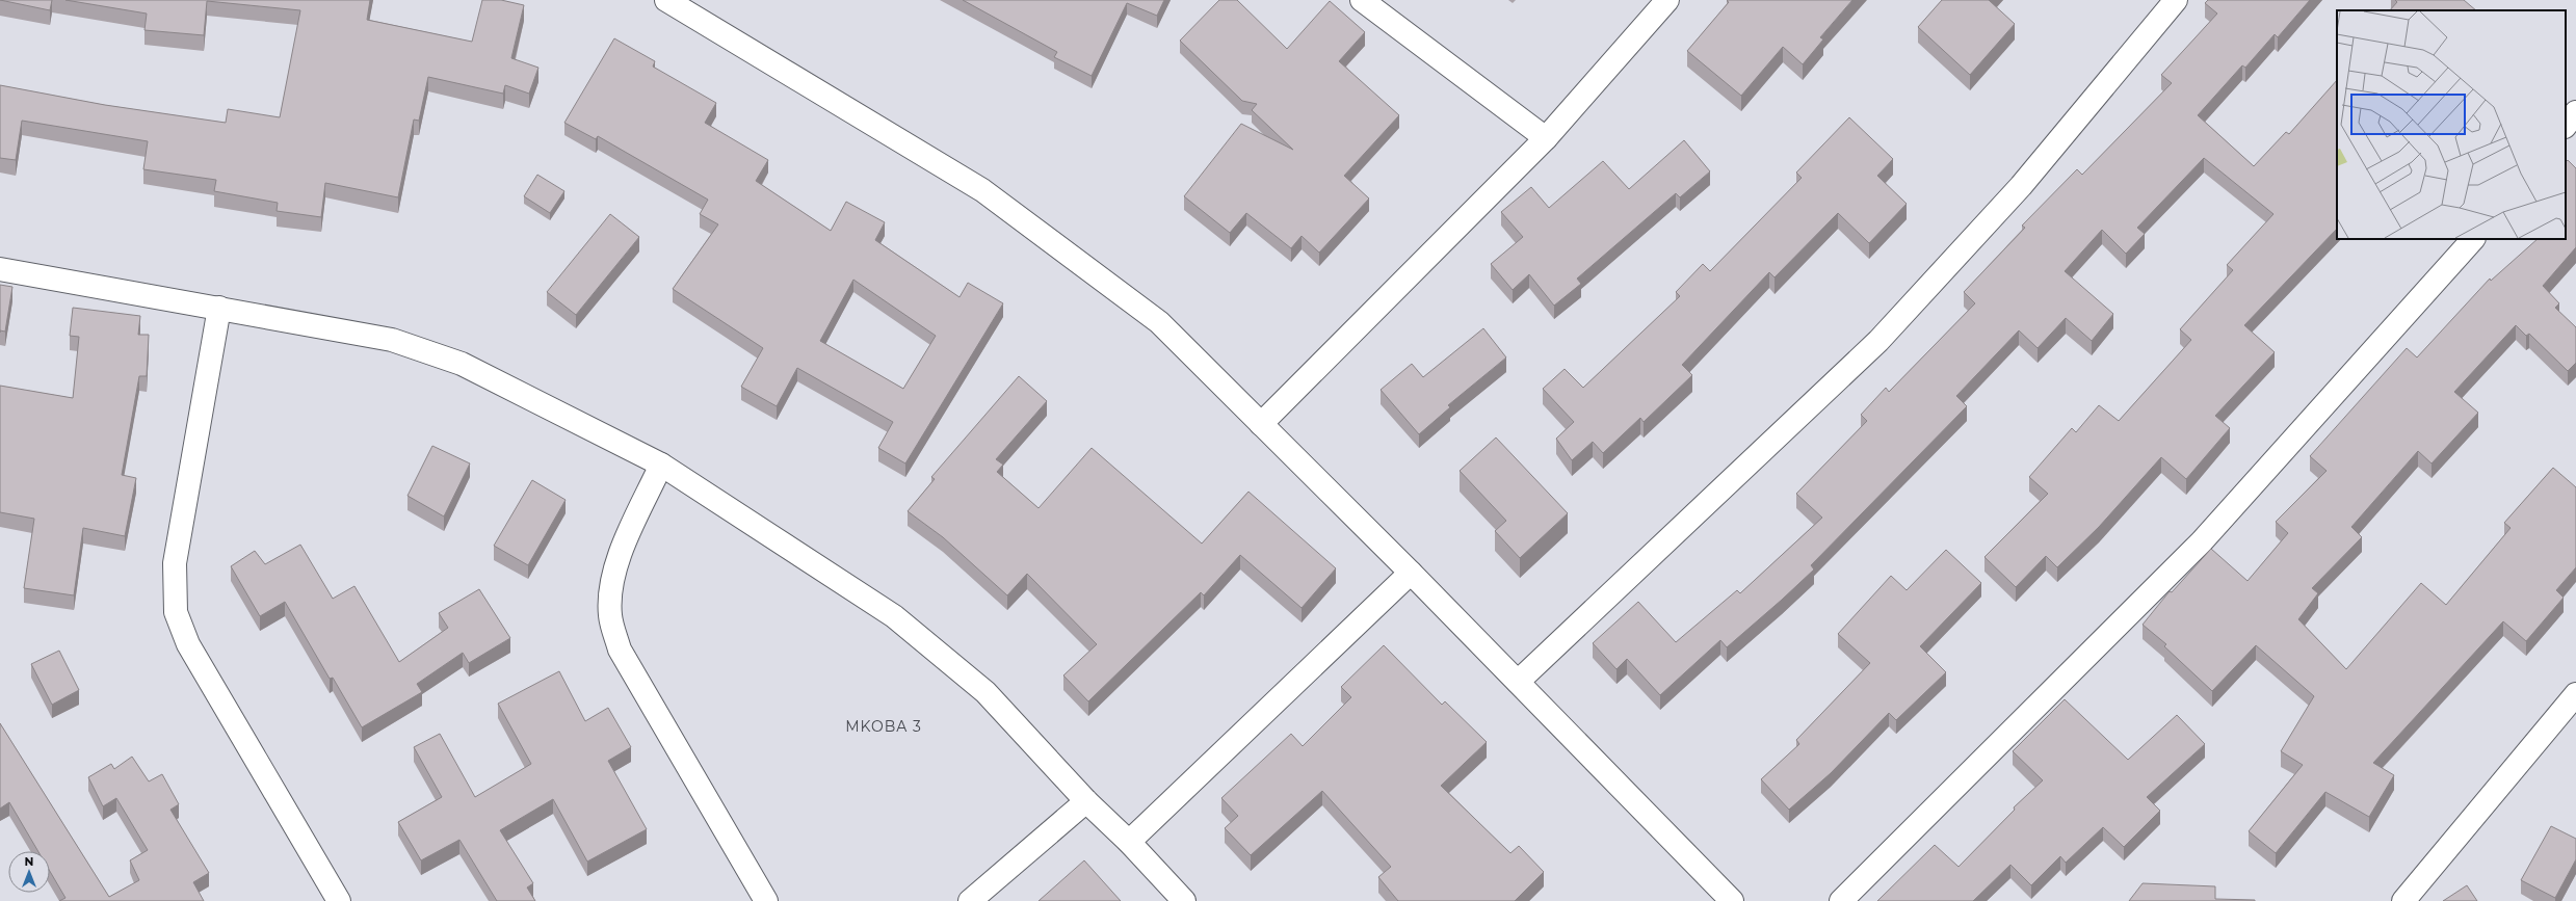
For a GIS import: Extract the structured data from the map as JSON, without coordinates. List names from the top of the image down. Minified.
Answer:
{"districts":["MKOBA 3"],"north":"top"}
